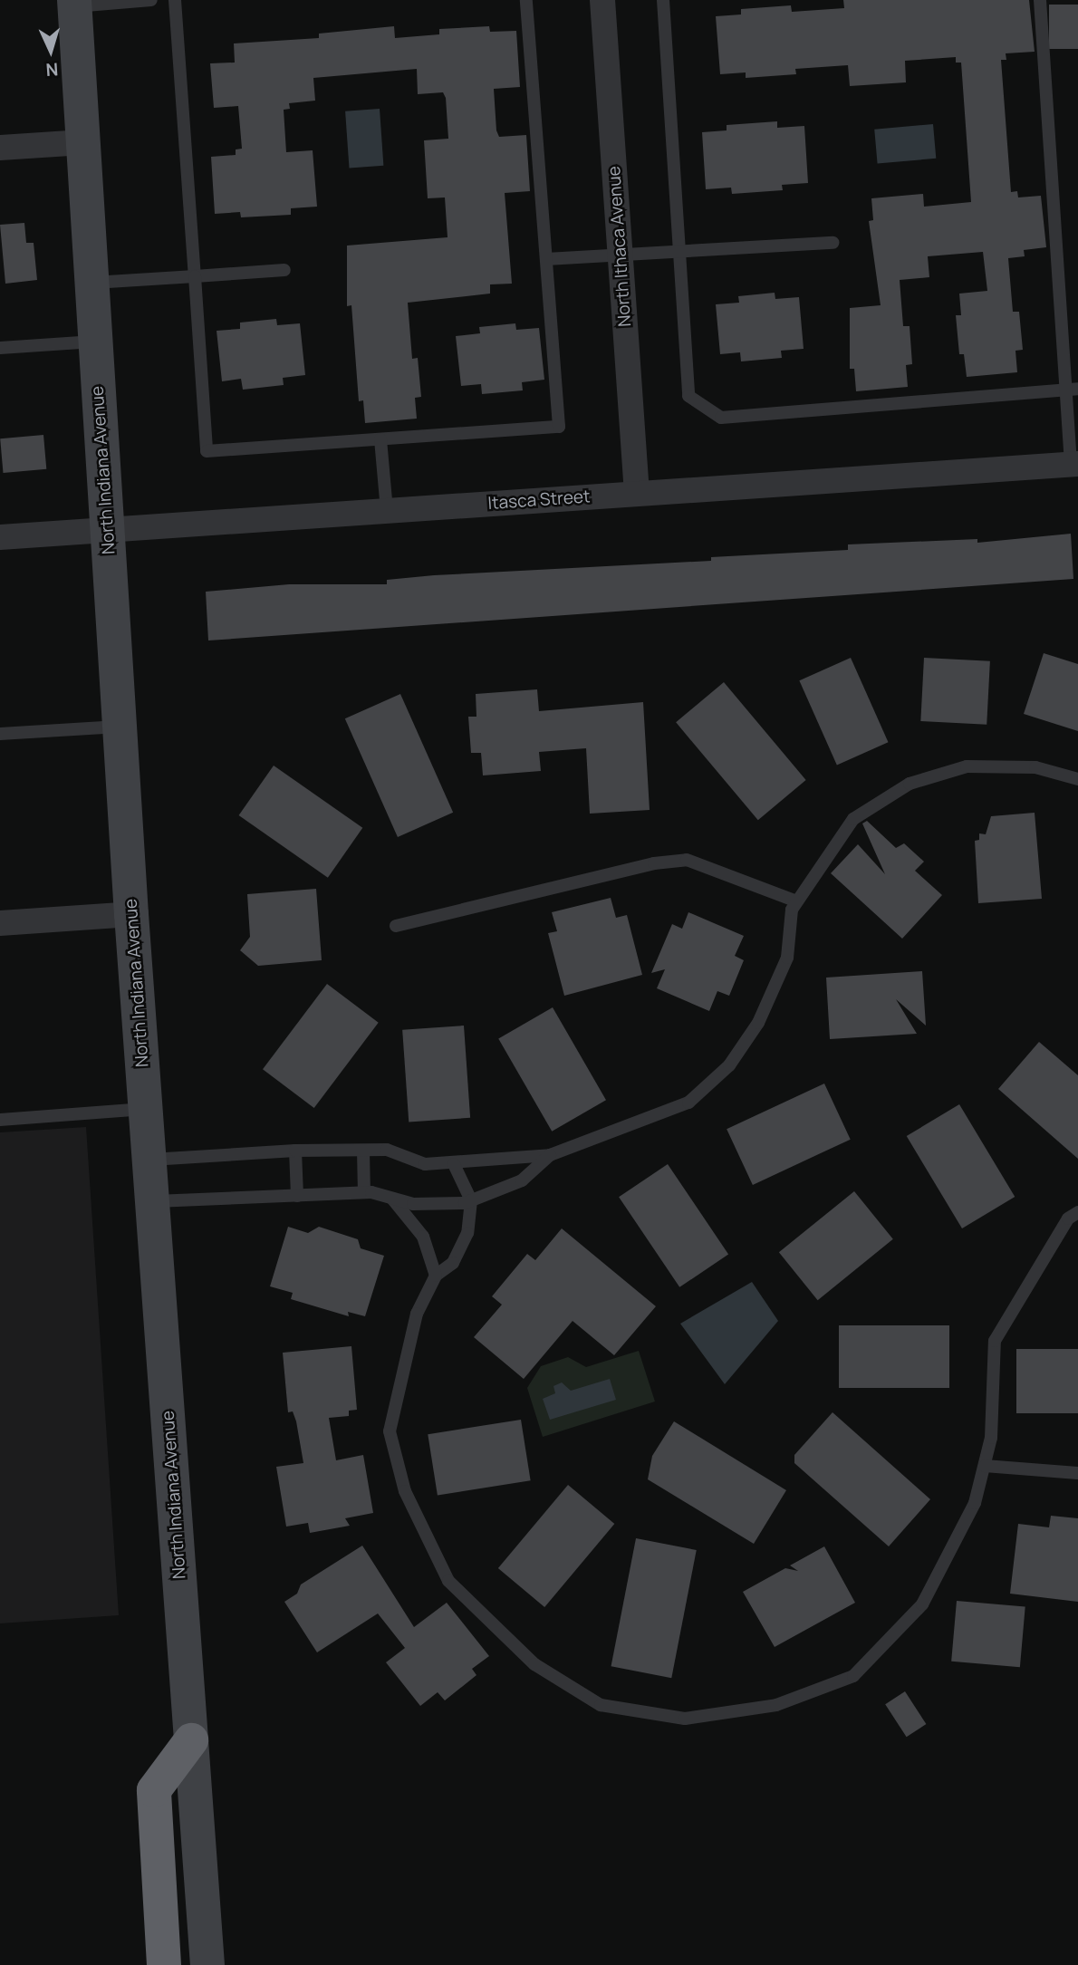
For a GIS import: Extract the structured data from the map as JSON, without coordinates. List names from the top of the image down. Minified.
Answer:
{"streets":{"main road":["North Indiana Avenue"],"street":["North Ithaca Avenue","Itasca Street"]},"crossings":[["North Ithaca Avenue","Itasca Street"],["North Indiana Avenue","Itasca Street"]],"north":"bottom"}
